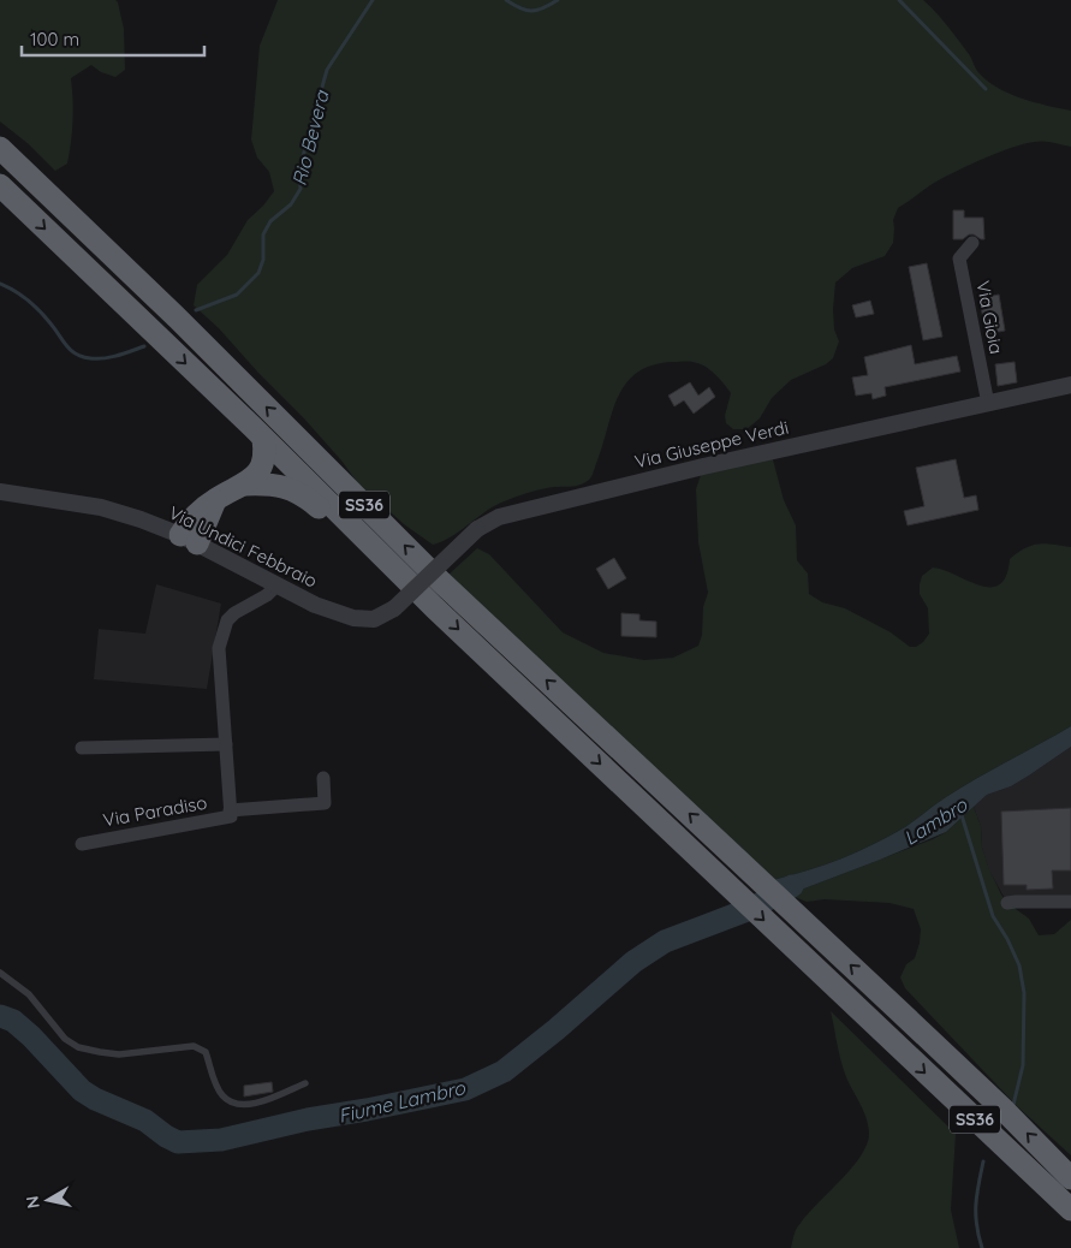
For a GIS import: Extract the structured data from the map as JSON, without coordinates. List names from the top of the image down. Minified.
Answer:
{"streets":{"highway":["SS36"],"street":["Via Gioia","Via Giuseppe Verdi","Via Undici Febbraio","Via Paradiso"]},"crossings":[["Via Gioia","Via Giuseppe Verdi"],["Via Giuseppe Verdi","Via Undici Febbraio"],["Via Undici Febbraio","Via Paradiso"]],"water":["Rio Bevera","Lambro","Fiume Lambro"],"scale_bar":"100 m","north":"left"}
